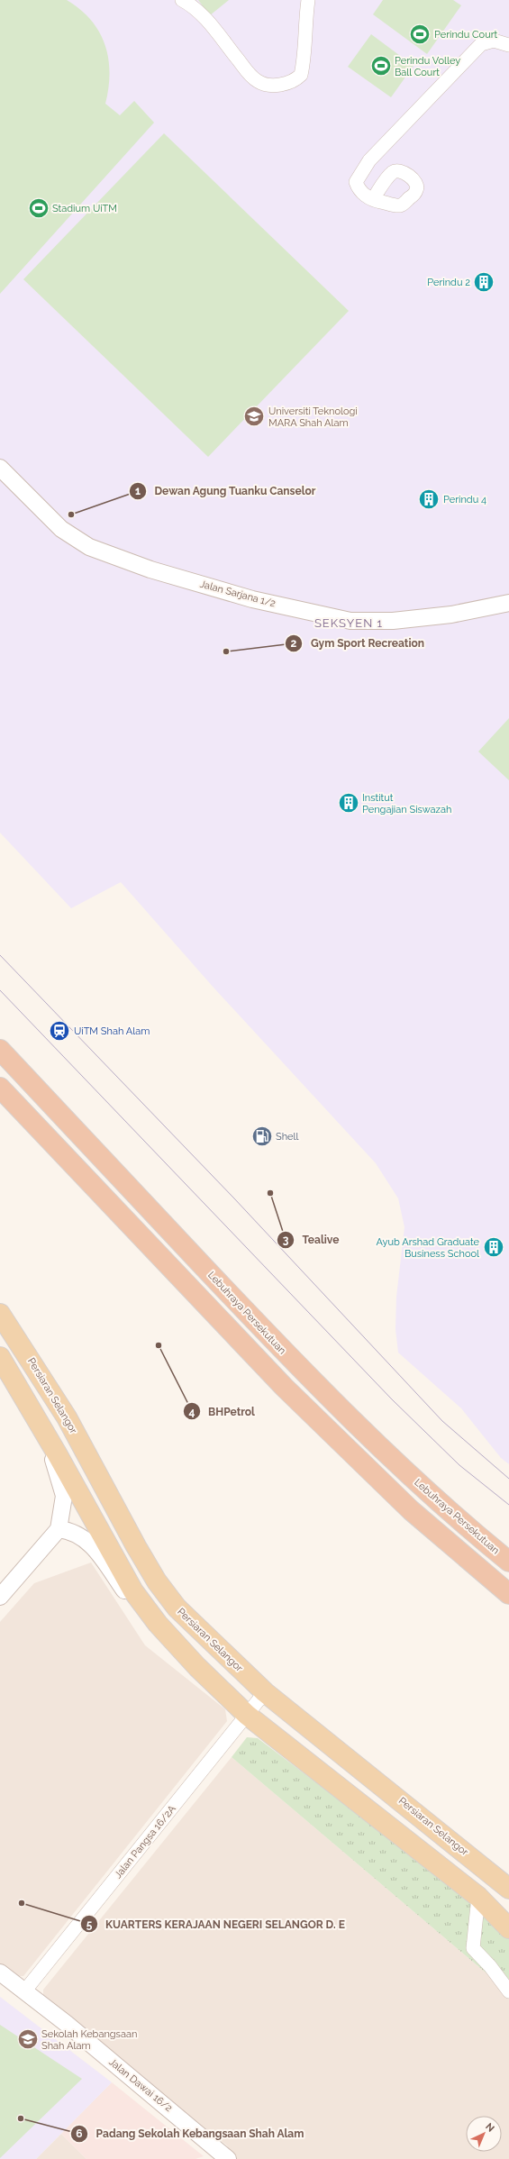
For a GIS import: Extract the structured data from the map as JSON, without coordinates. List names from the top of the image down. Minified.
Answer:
{"streets":{"highway":["Lebuhraya Persekutuan"],"main road":["Persiaran Selangor"],"street":["Jalan Sarjana 1/2","Jalan Pangsa 16/2A","Jalan Dawai 16/2"]},"crossings":[["Persiaran Selangor","Jalan Pangsa 16/2A"],["Jalan Pangsa 16/2A","Jalan Dawai 16/2"]],"districts":["SEKSYEN 1"],"places":{"sports":["Perindu Court","Perindu Volley Ball Court","Stadium UiTM"],"building":["Perindu 2","Perindu 4","Institut Pengajian Siswazah","Ayub Arshad Graduate Business School"],"school or university":["Universiti Teknologi MARA Shah Alam","Sekolah Kebangsaan Shah Alam"],"other":["Dewan Agung Tuanku Canselor","Gym Sport Recreation","Tealive","BHPetrol","KUARTERS KERAJAAN NEGERI SELANGOR D. E","Padang Sekolah Kebangsaan Shah Alam"],"station":["UiTM Shah Alam"],"fuel station":["Shell"]},"north":"top right"}
